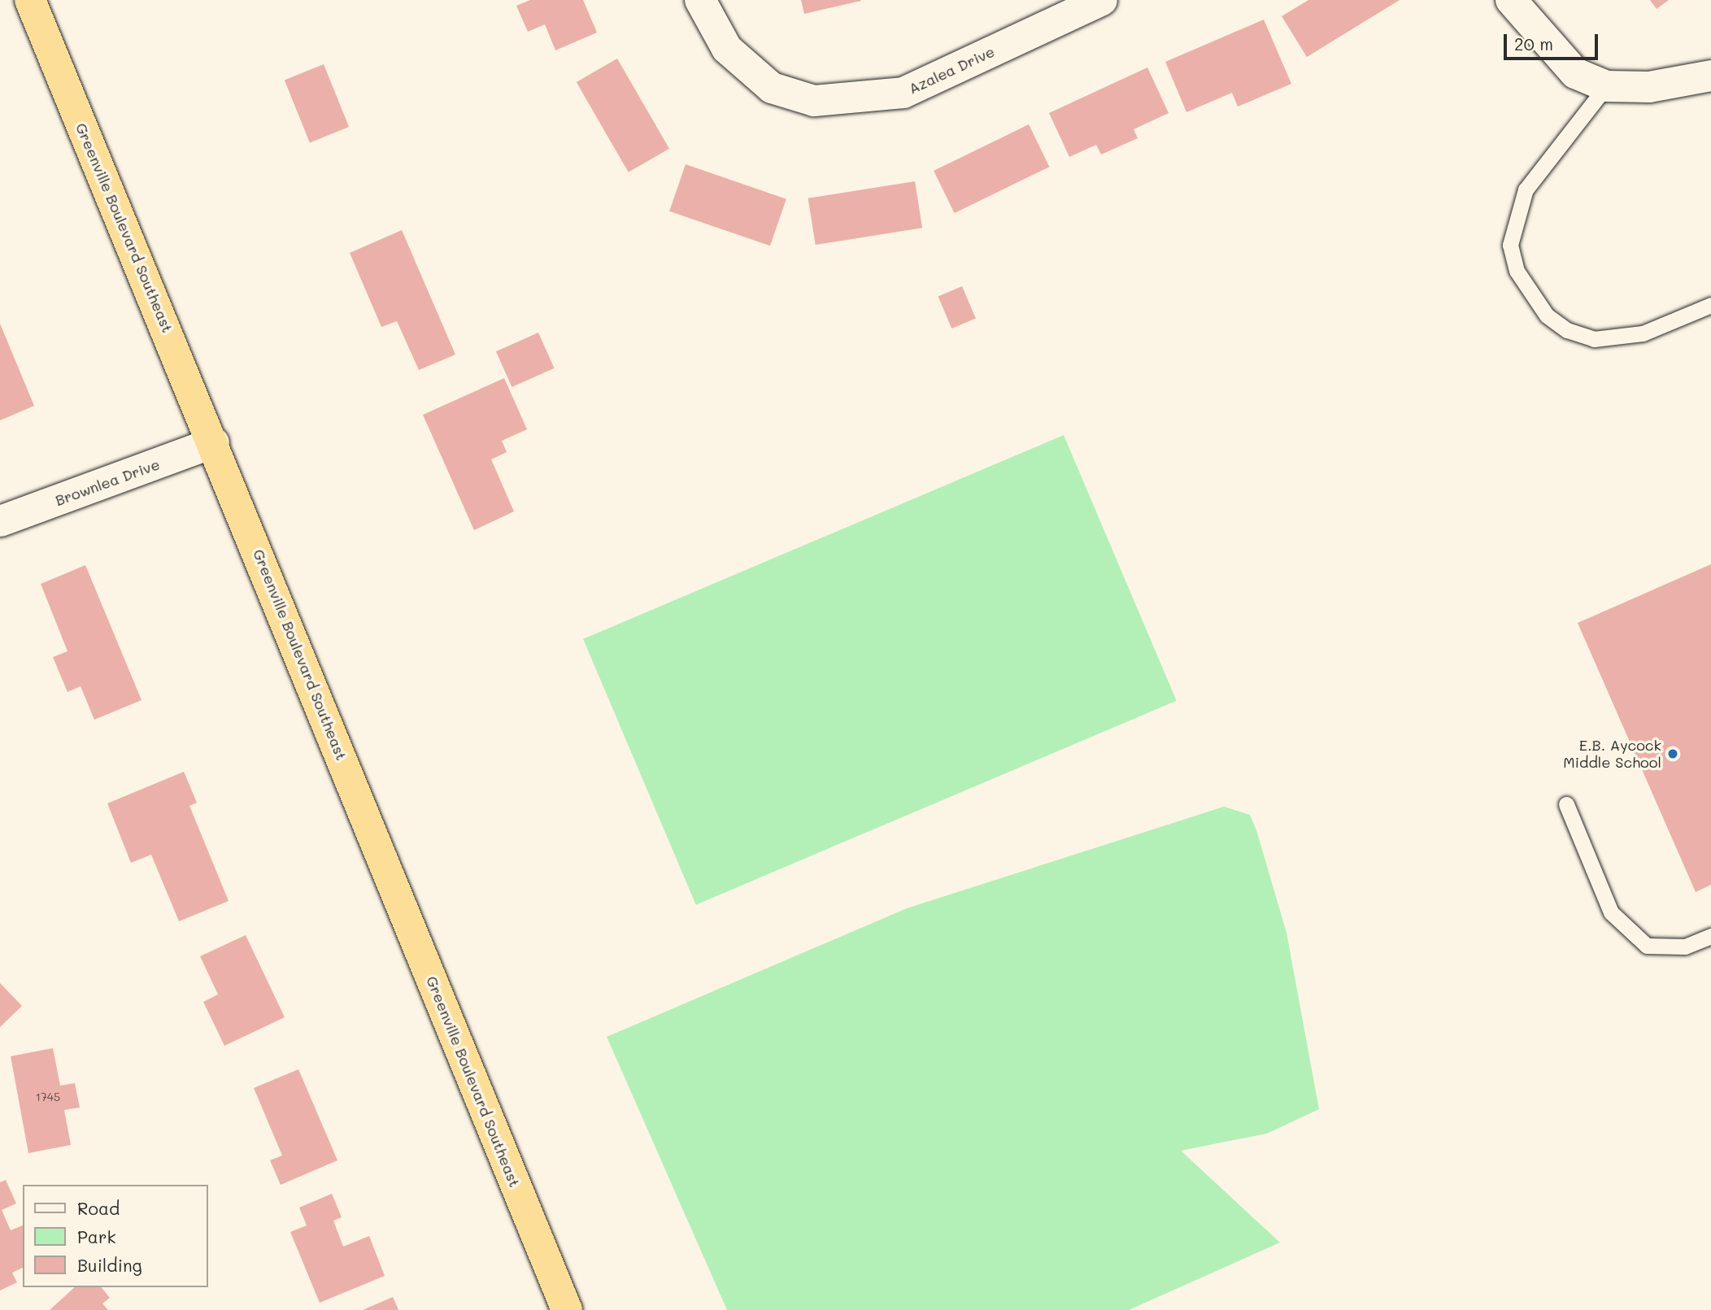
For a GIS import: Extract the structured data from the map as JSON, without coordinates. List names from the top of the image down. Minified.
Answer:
{"streets":{"highway":["Greenville Boulevard Southeast"],"street":["Azalea Drive","Brownlea Drive"]},"crossings":[["Greenville Boulevard Southeast","Brownlea Drive"]],"places":["E.B. Aycock Middle School"],"house_numbers":["1745"],"legend":["Road","Park","Building"],"scale_bar":"20 m"}
